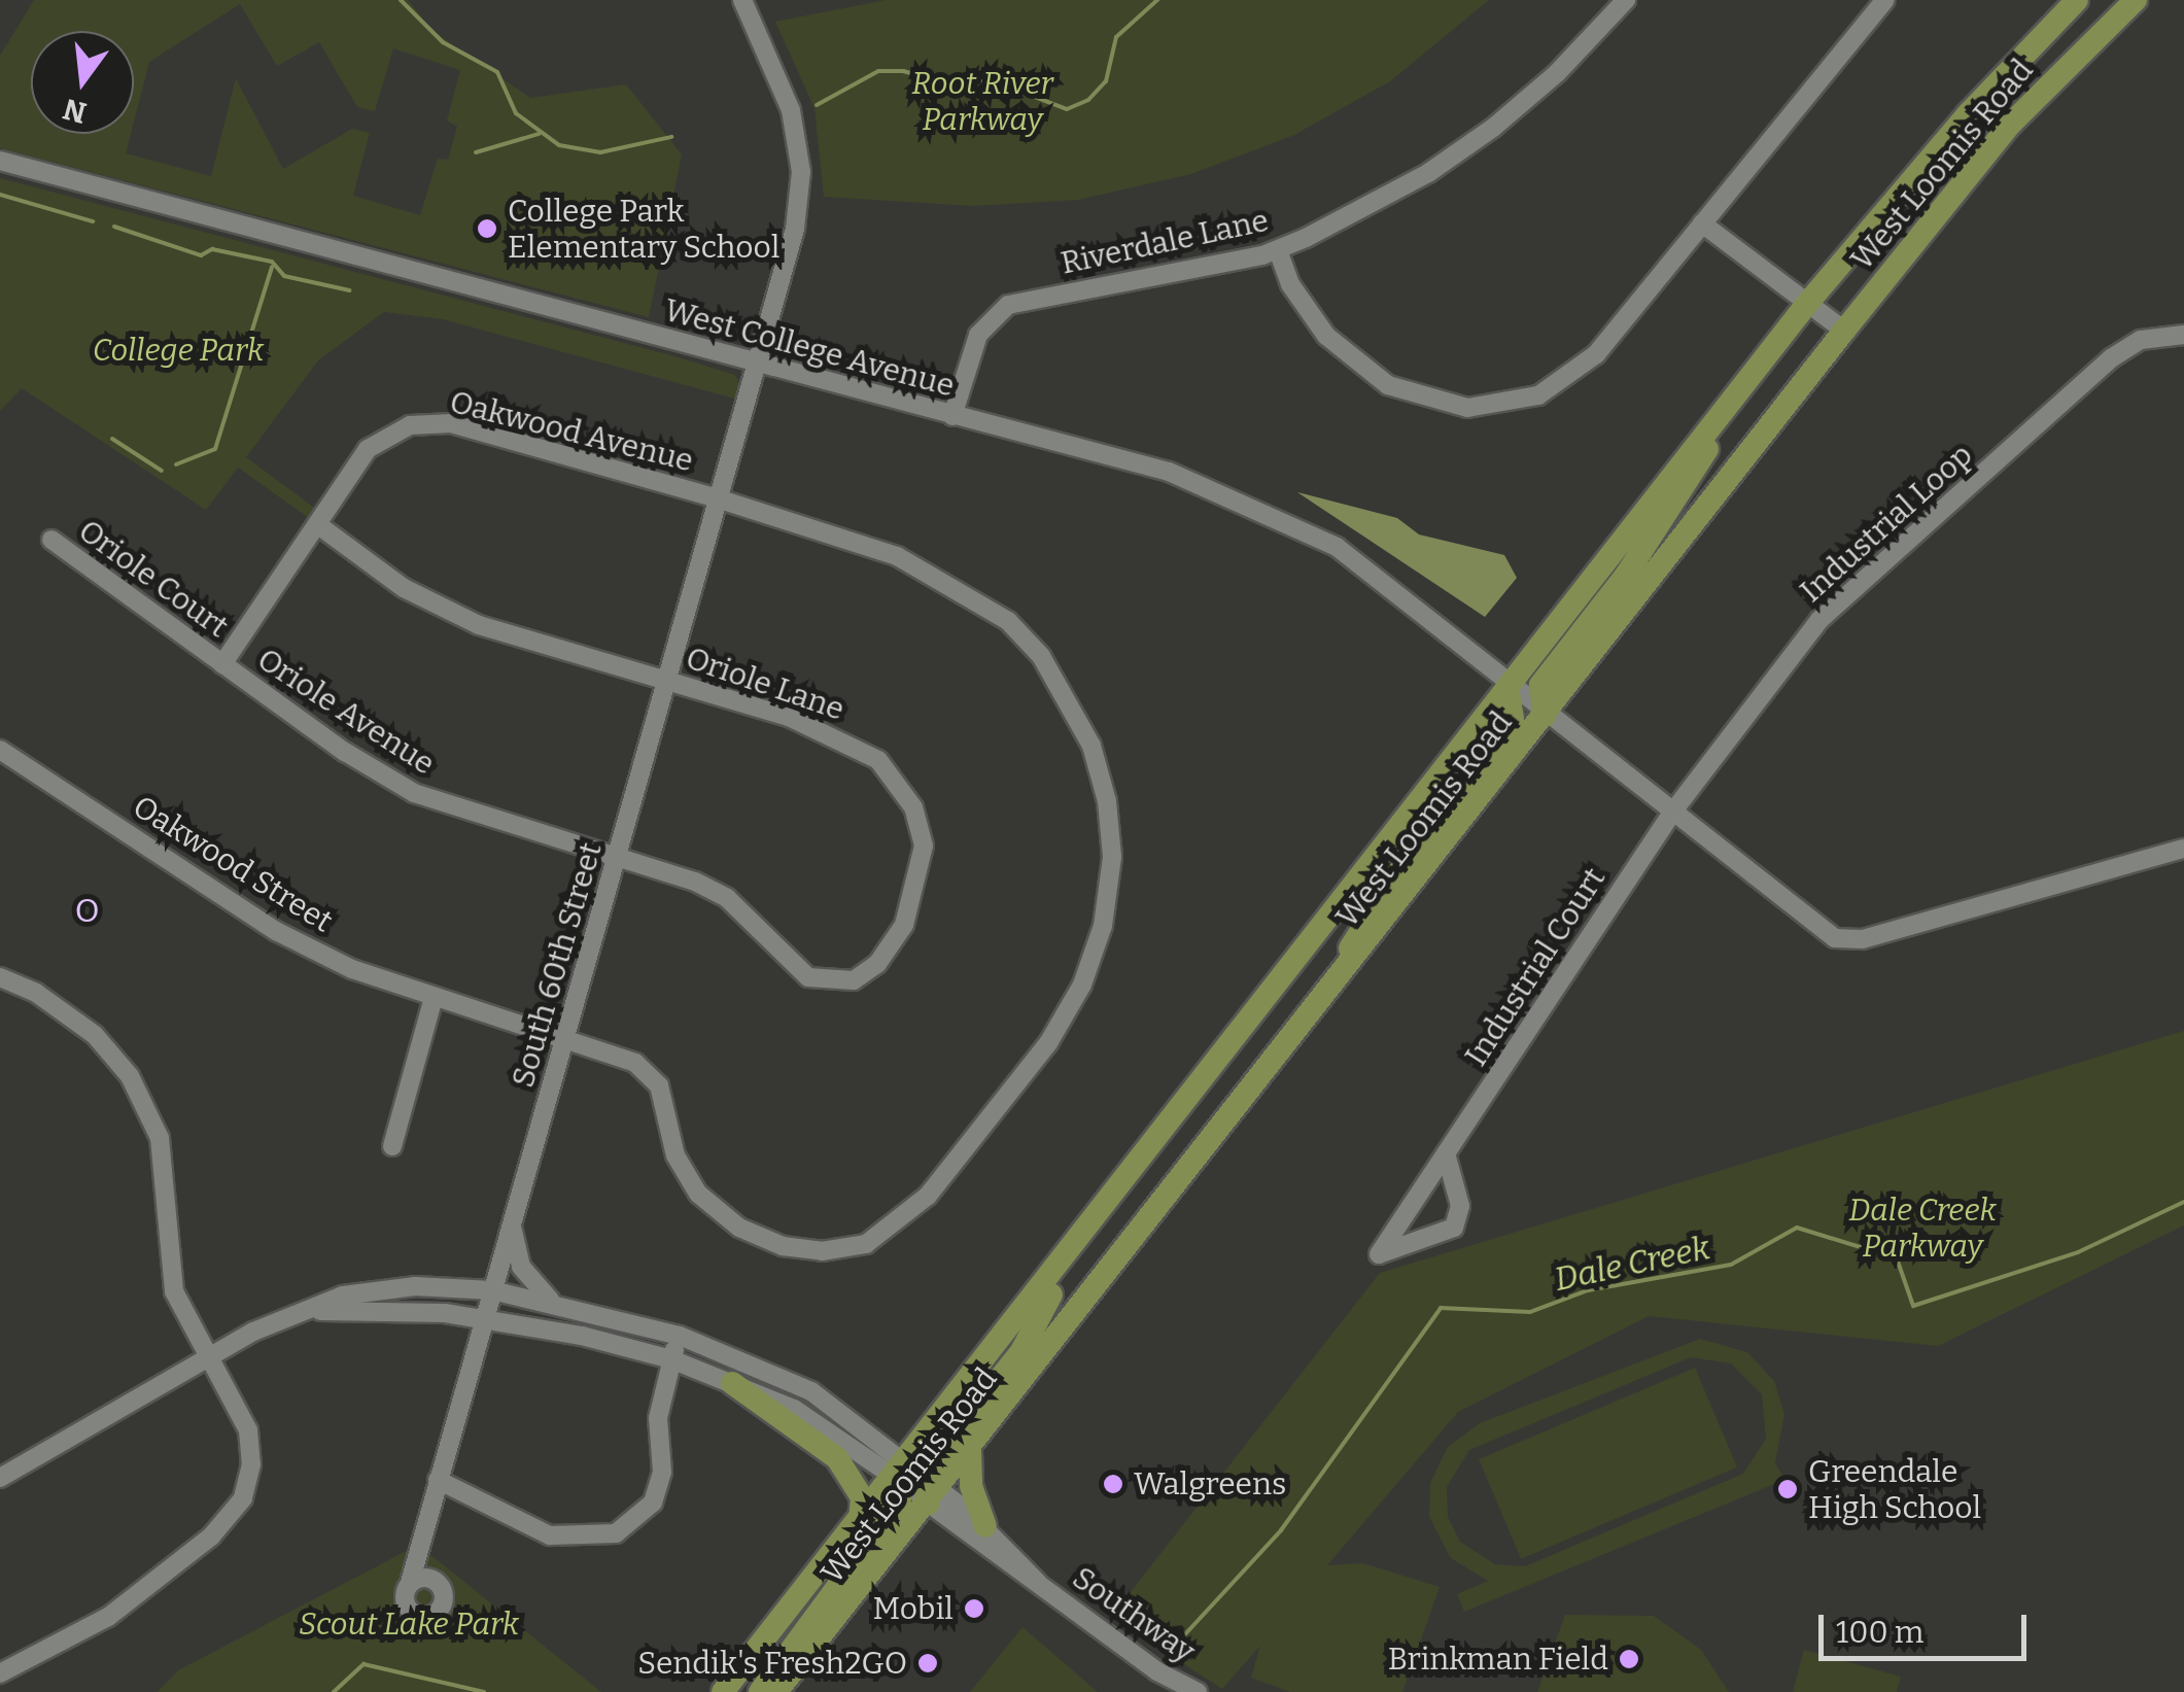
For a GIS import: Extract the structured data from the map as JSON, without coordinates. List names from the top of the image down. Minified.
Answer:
{"streets":{"main road":["West Loomis Road"],"street":["Riverdale Lane","West College Avenue","Oakwood Avenue","Industrial Loop","Oriole Court","Oriole Lane","Oriole Avenue","Oakwood Street","South 60th Street","Industrial Court","Southway"]},"crossings":[["West Loomis Road","West College Avenue"],["West Loomis Road","Southway"],["Riverdale Lane","West College Avenue"],["West College Avenue","South 60th Street"],["Oakwood Avenue","Oriole Court"],["Oakwood Avenue","Oriole Lane"],["Oakwood Avenue","Oriole Avenue"],["Oakwood Avenue","Oakwood Street"],["Oakwood Avenue","South 60th Street"],["Industrial Loop","Industrial Court"],["Oriole Court","Oriole Avenue"],["Oriole Lane","Oriole Avenue"],["Oriole Lane","South 60th Street"],["Oriole Avenue","South 60th Street"],["Oakwood Street","South 60th Street"]],"districts":["O"],"water":["Dale Creek"],"parks":["Root River Parkway","College Park","Dale Creek Parkway","Scout Lake Park"],"places":["College Park Elementary School","Walgreens","Greendale High School","Mobil","Brinkman Field","Sendik's Fresh2GO"],"scale_bar":"100 m","north":"bottom"}
